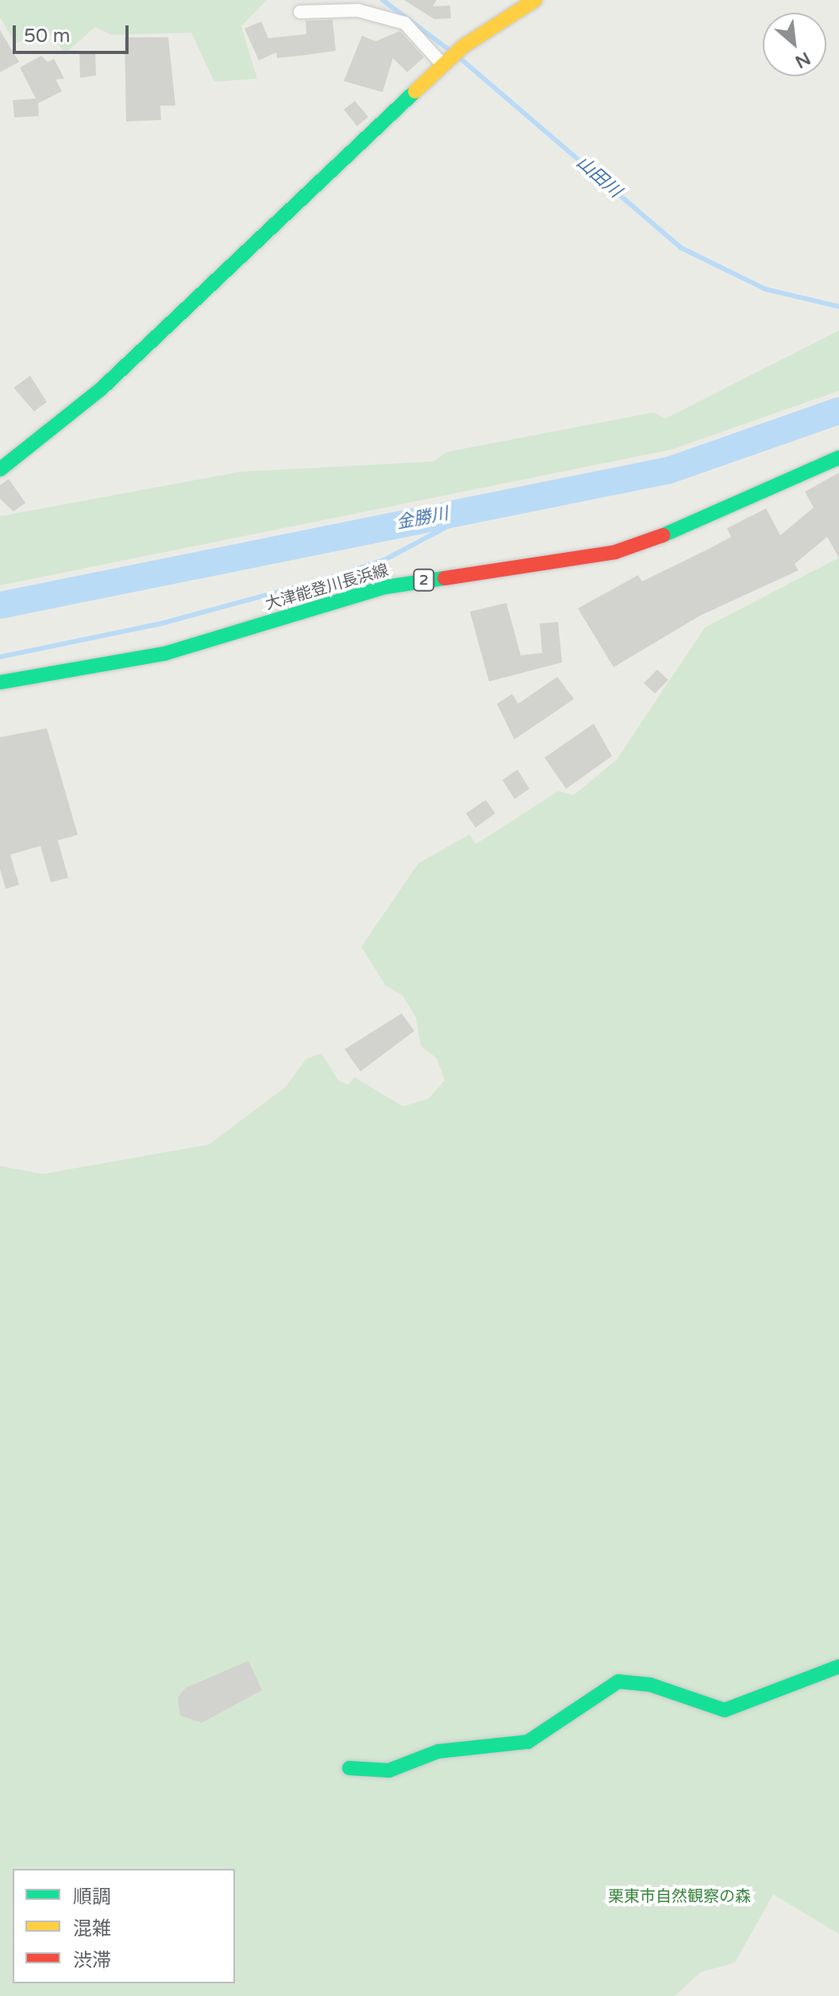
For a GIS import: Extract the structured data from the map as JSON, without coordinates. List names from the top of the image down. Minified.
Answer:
{"streets":{"street":["2","大津能登川長浜線"]},"water":["山田川","金勝川"],"parks":["栗東市自然観察の森"],"legend":["順調","混雑","渋滞"],"scale_bar":"50 m","north":"bottom right"}
